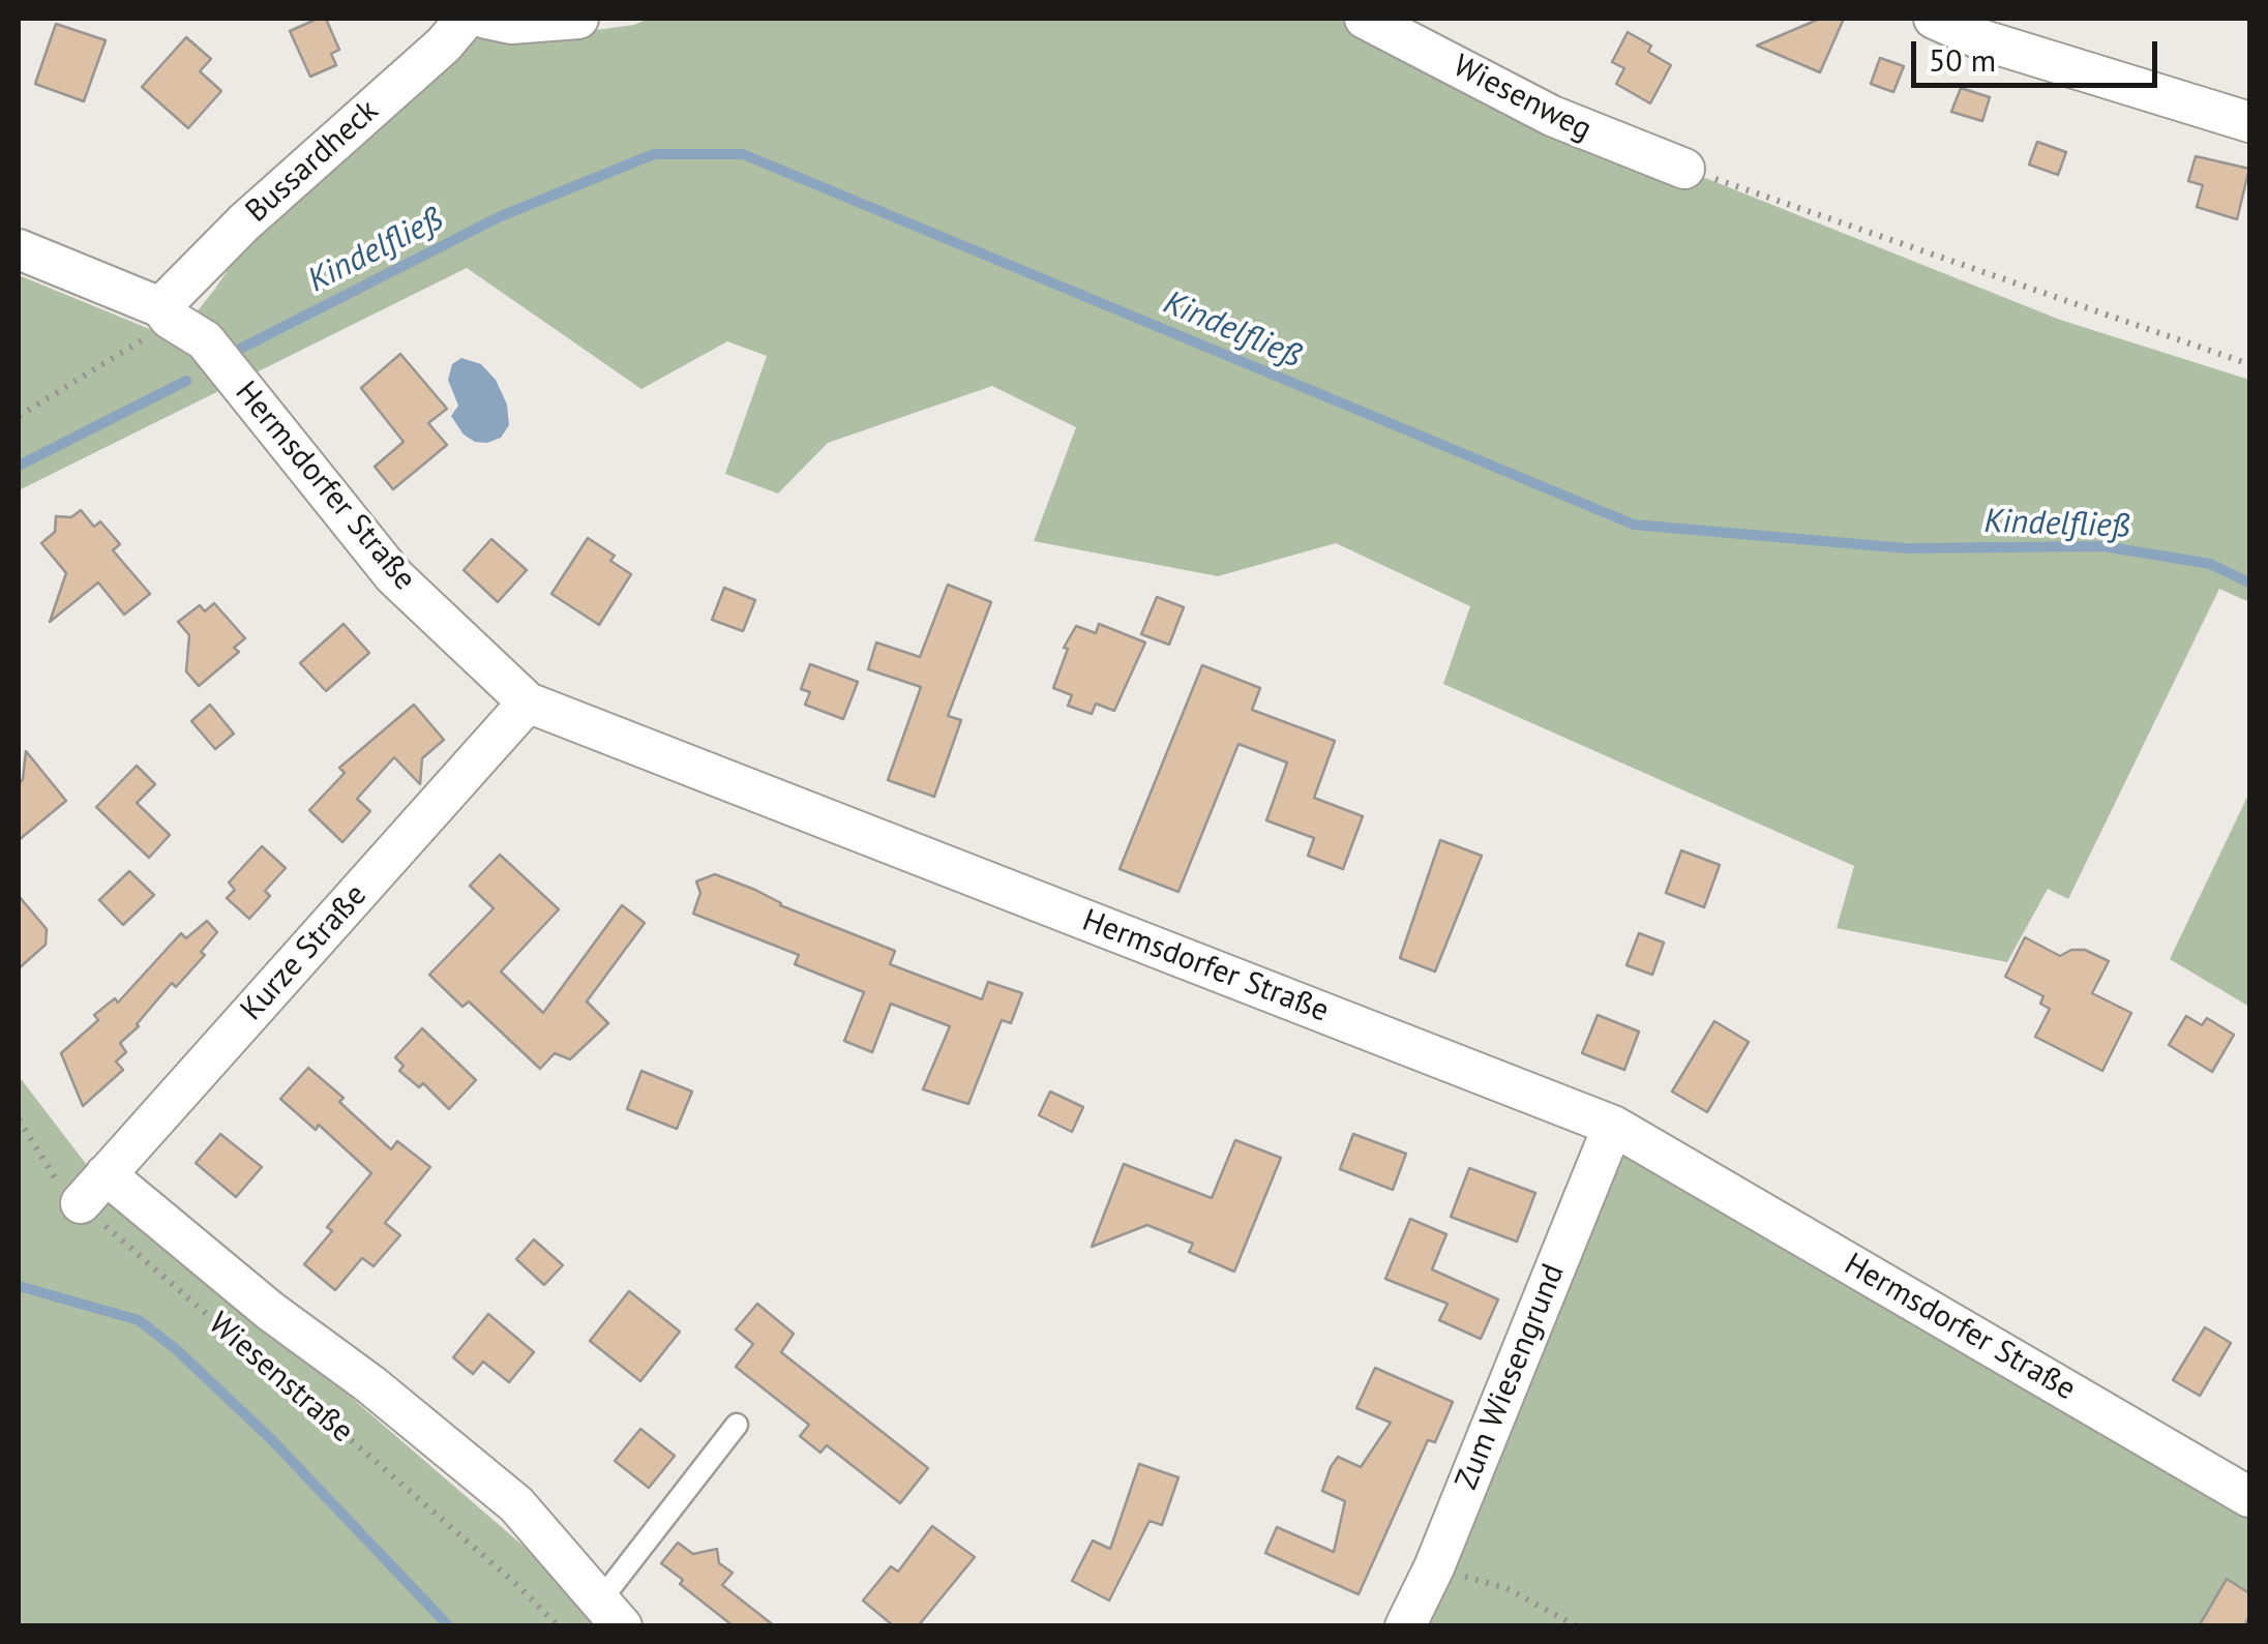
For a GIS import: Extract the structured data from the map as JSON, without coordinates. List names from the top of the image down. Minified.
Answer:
{"streets":{"street":["Wiesenweg","Bussardheck","Hermsdorfer Straße","Kurze Straße","Zum Wiesengrund","Wiesenstraße"]},"crossings":[["Bussardheck","Hermsdorfer Straße"],["Hermsdorfer Straße","Kurze Straße"],["Hermsdorfer Straße","Zum Wiesengrund"],["Kurze Straße","Wiesenstraße"]],"water":["Kindelfließ"],"scale_bar":"50 m"}
